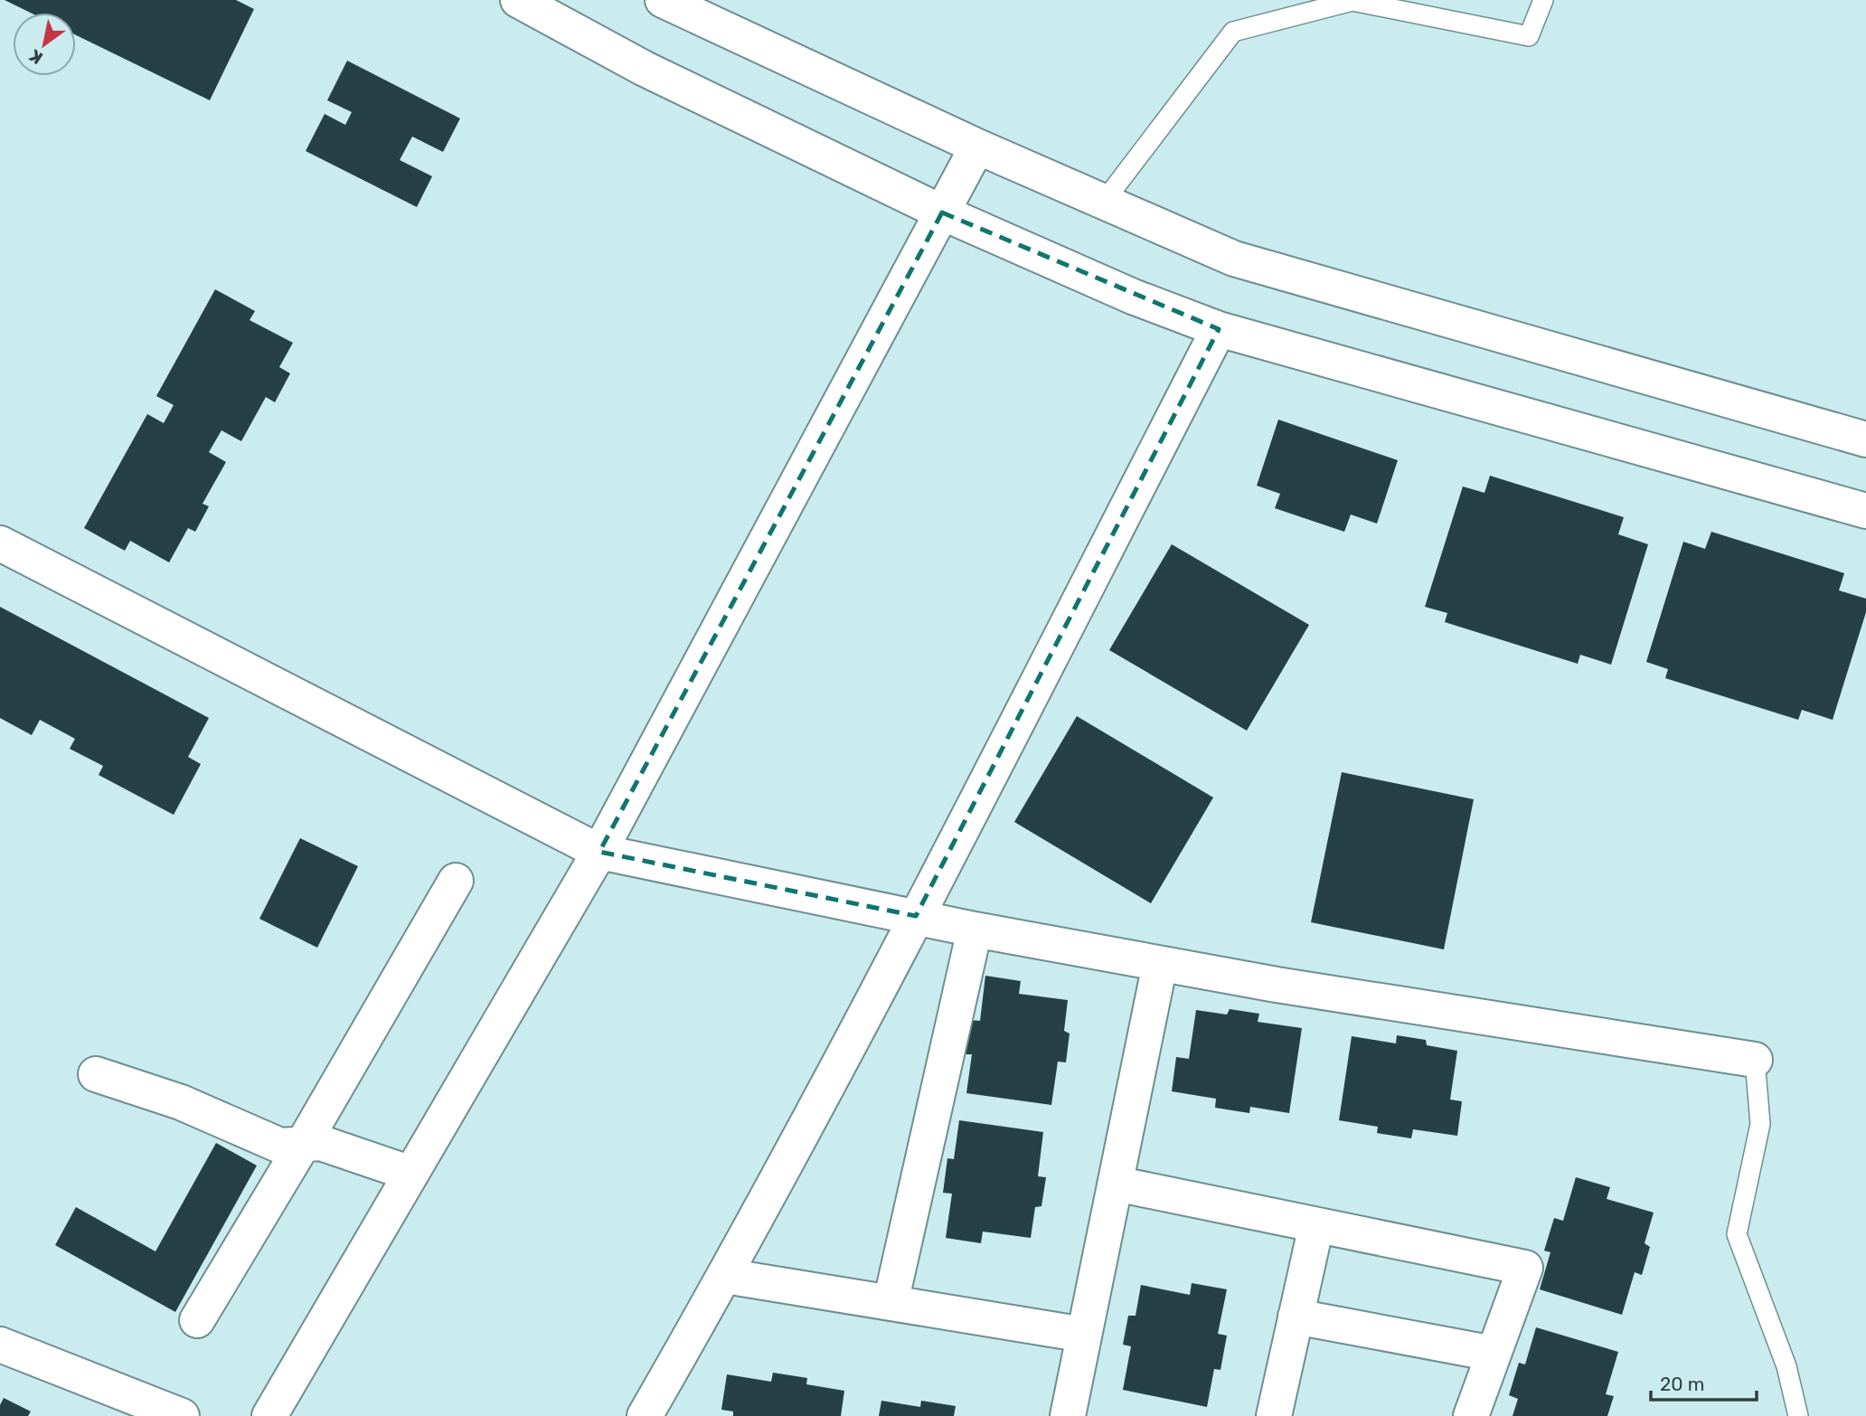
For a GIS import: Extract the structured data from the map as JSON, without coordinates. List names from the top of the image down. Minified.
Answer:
{"scale_bar":"20 m","north":"bottom left"}
